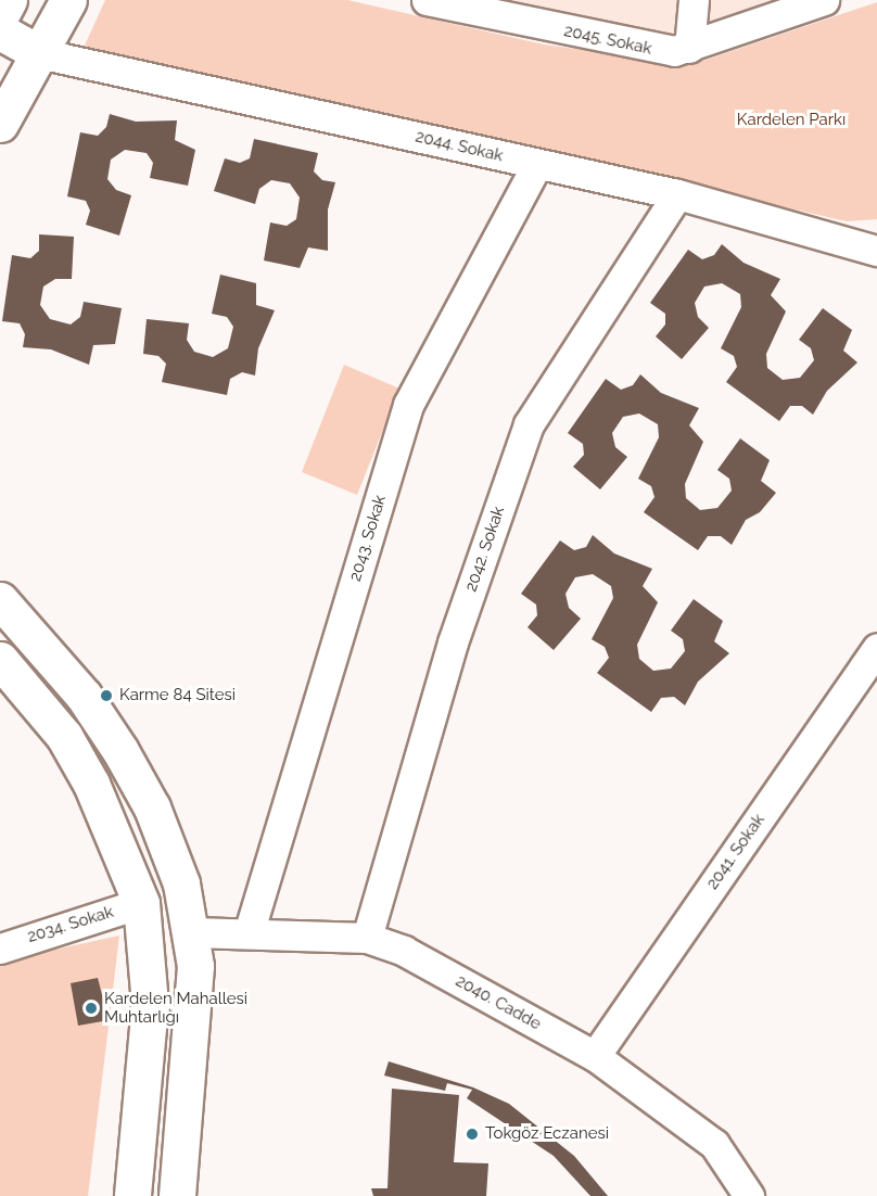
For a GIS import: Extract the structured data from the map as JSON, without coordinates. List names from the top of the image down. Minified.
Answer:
{"streets":{"street":["2045. Sokak","2044. Sokak","2043. Sokak","2042. Sokak","2041. Sokak","2034. Sokak","2040. Cadde"]},"crossings":[["2044. Sokak","2043. Sokak"],["2044. Sokak","2042. Sokak"],["2043. Sokak","2040. Cadde"],["2042. Sokak","2040. Cadde"],["2041. Sokak","2040. Cadde"]],"parks":["Kardelen Parkı"],"places":["Karme 84 Sitesi","Kardelen Mahallesi Muhtarlığı","Tokgöz Eczanesi"]}
